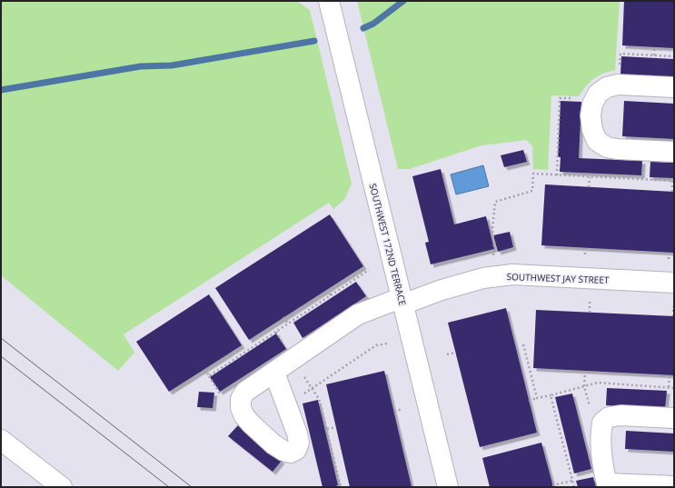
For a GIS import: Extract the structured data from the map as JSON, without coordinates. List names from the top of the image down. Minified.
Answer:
{"streets":{"street":["SOUTHWEST 172ND TERRACE","SOUTHWEST JAY STREET"]},"crossings":[["SOUTHWEST 172ND TERRACE","SOUTHWEST JAY STREET"]]}
